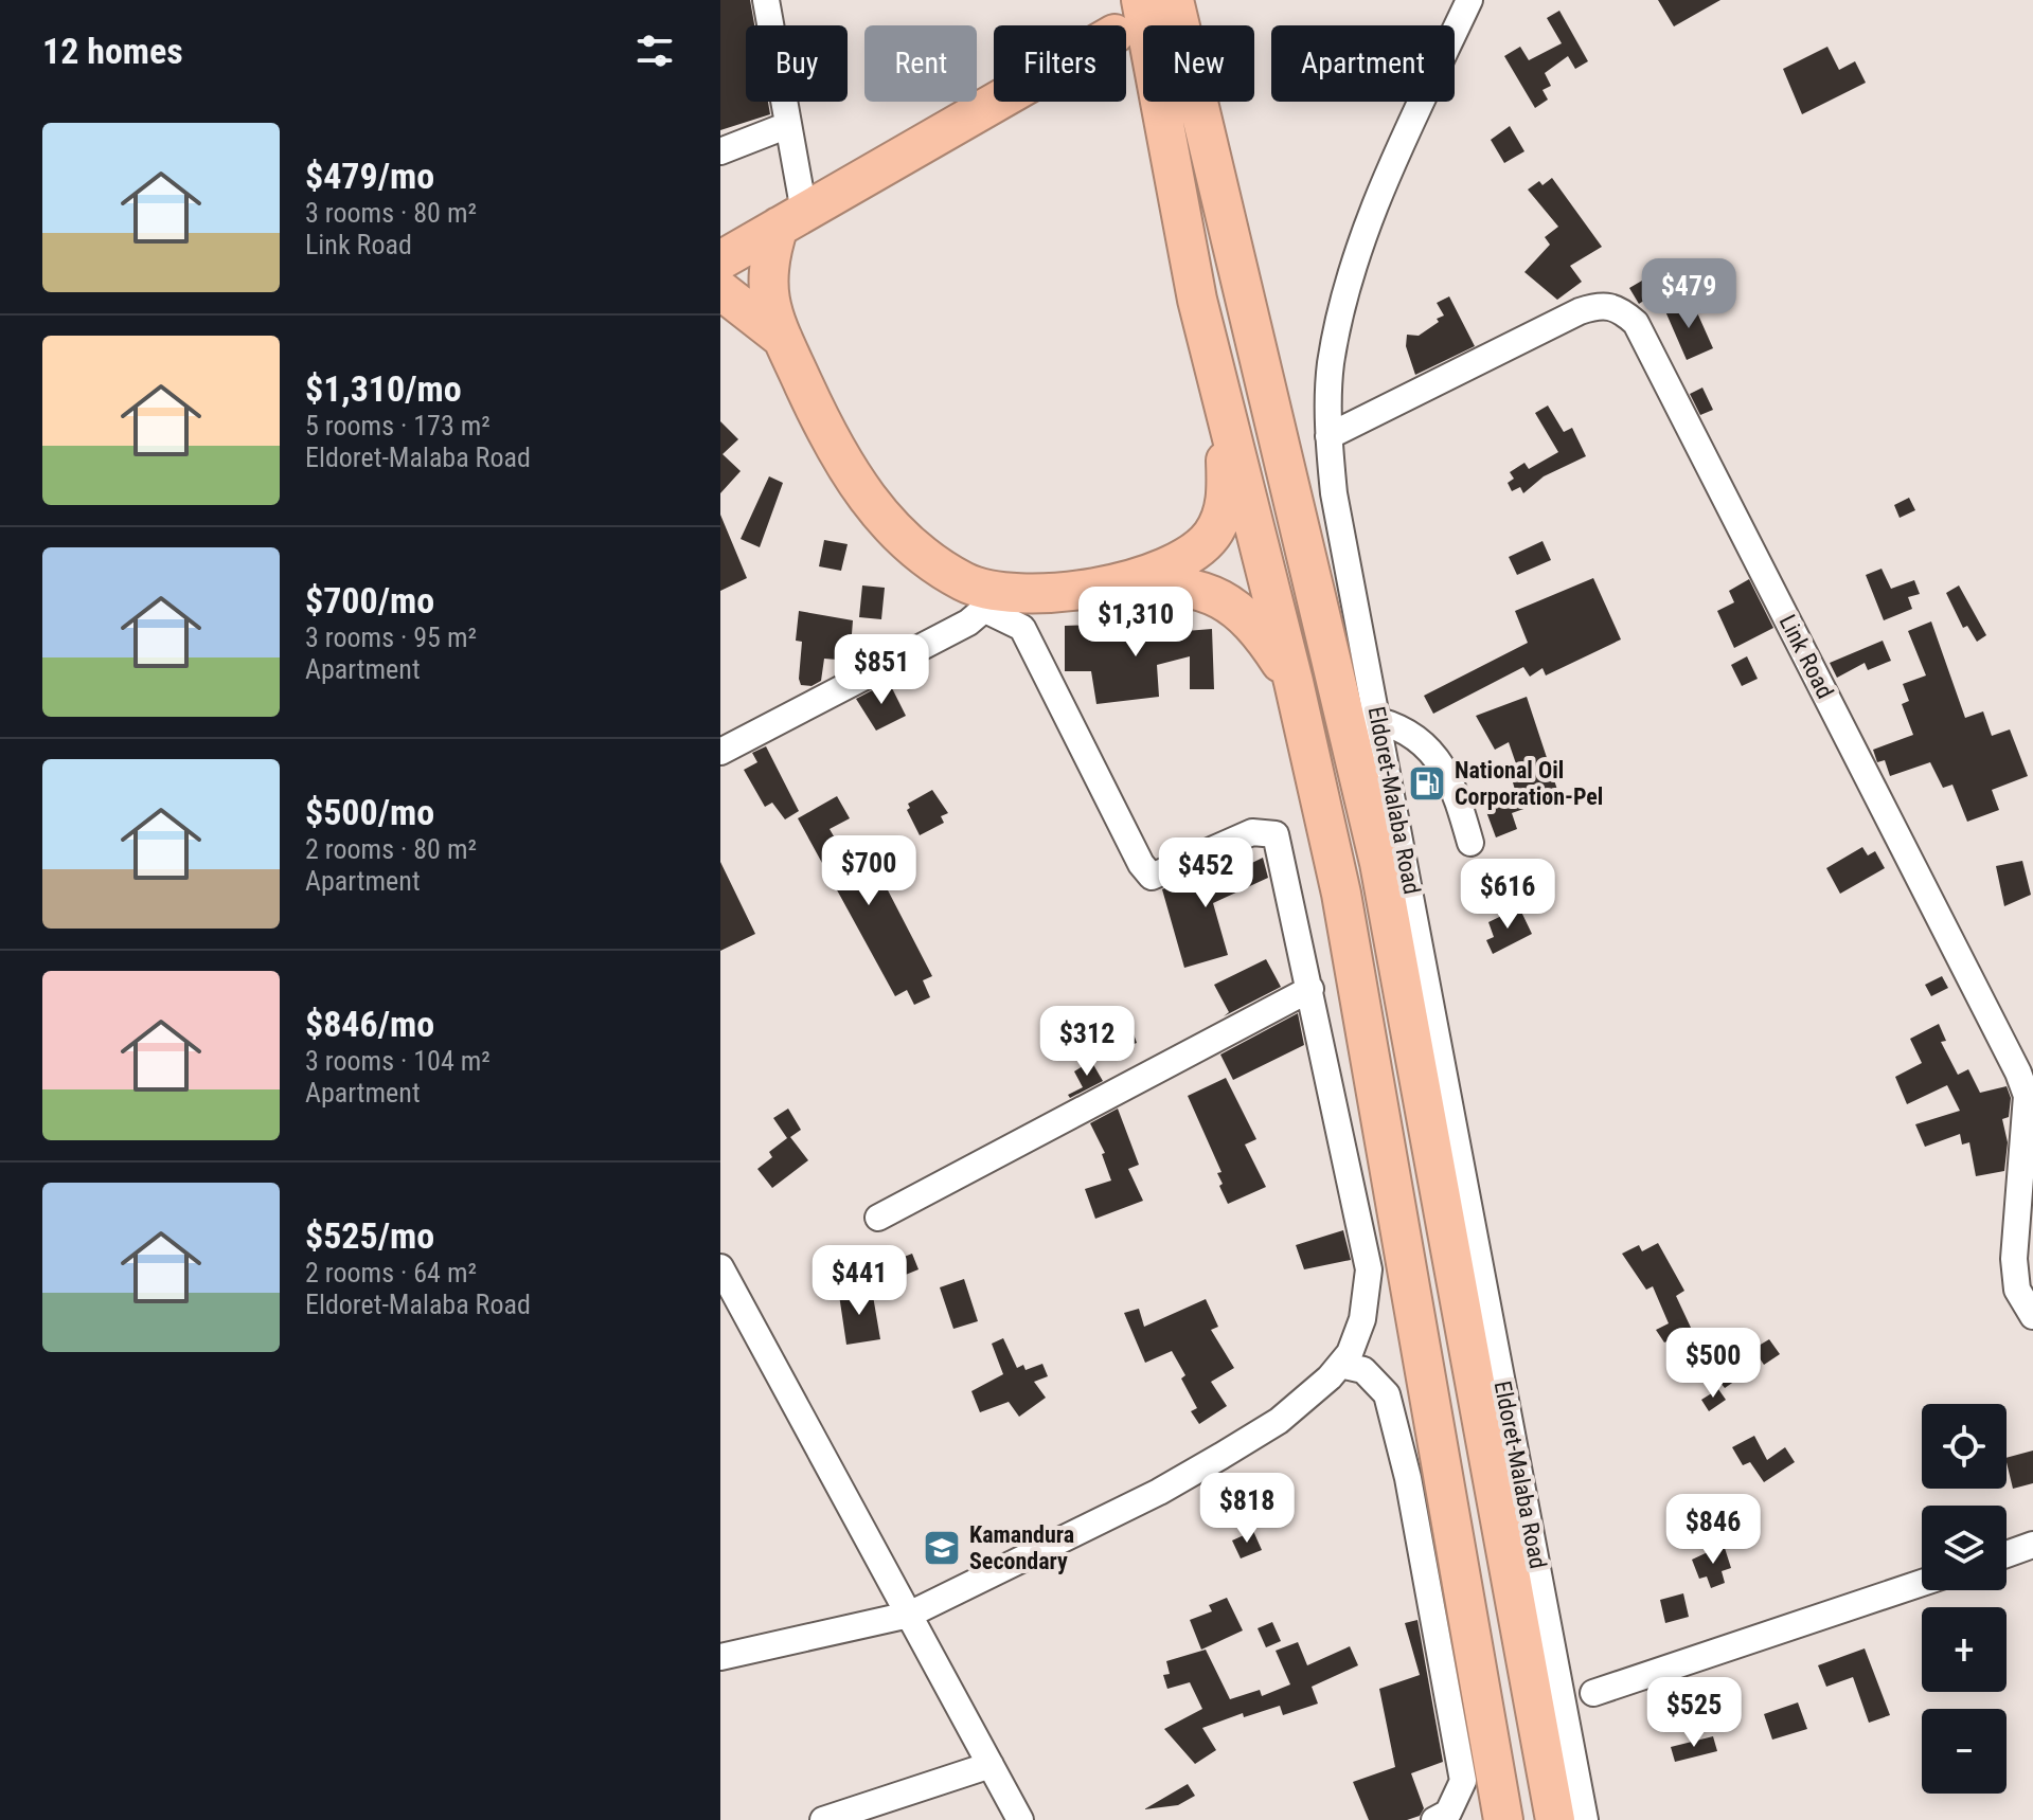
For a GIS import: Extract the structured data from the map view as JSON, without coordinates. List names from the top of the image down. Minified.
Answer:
{"streets":{"highway":["Eldoret-Malaba Road"],"street":["Link Road"]},"crossings":[["Link Road","Eldoret-Malaba Road"]],"places":{"fuel station":["National Oil Corporation-Pel"],"school or university":["Kamandura Secondary"]},"page":{"heading":"12 homes","chip":["Buy","Rent","Filters","New","Apartment"],"list":[{"name":"$479/mo","note":"3 rooms · 80 m² · Link Road"},{"name":"$1,310/mo","note":"5 rooms · 173 m² · Eldoret-Malaba Road"},{"name":"$700/mo","note":"3 rooms · 95 m² · Apartment"},{"name":"$500/mo","note":"2 rooms · 80 m² · Apartment"},{"name":"$846/mo","note":"3 rooms · 104 m² · Apartment"},{"name":"$525/mo","note":"2 rooms · 64 m² · Eldoret-Malaba Road"}],"price":["$479","$1,310","$851","$700","$452","$616","$312","$441","$500","$818","$846","$525"],"map_buttons":["+","−"]}}
